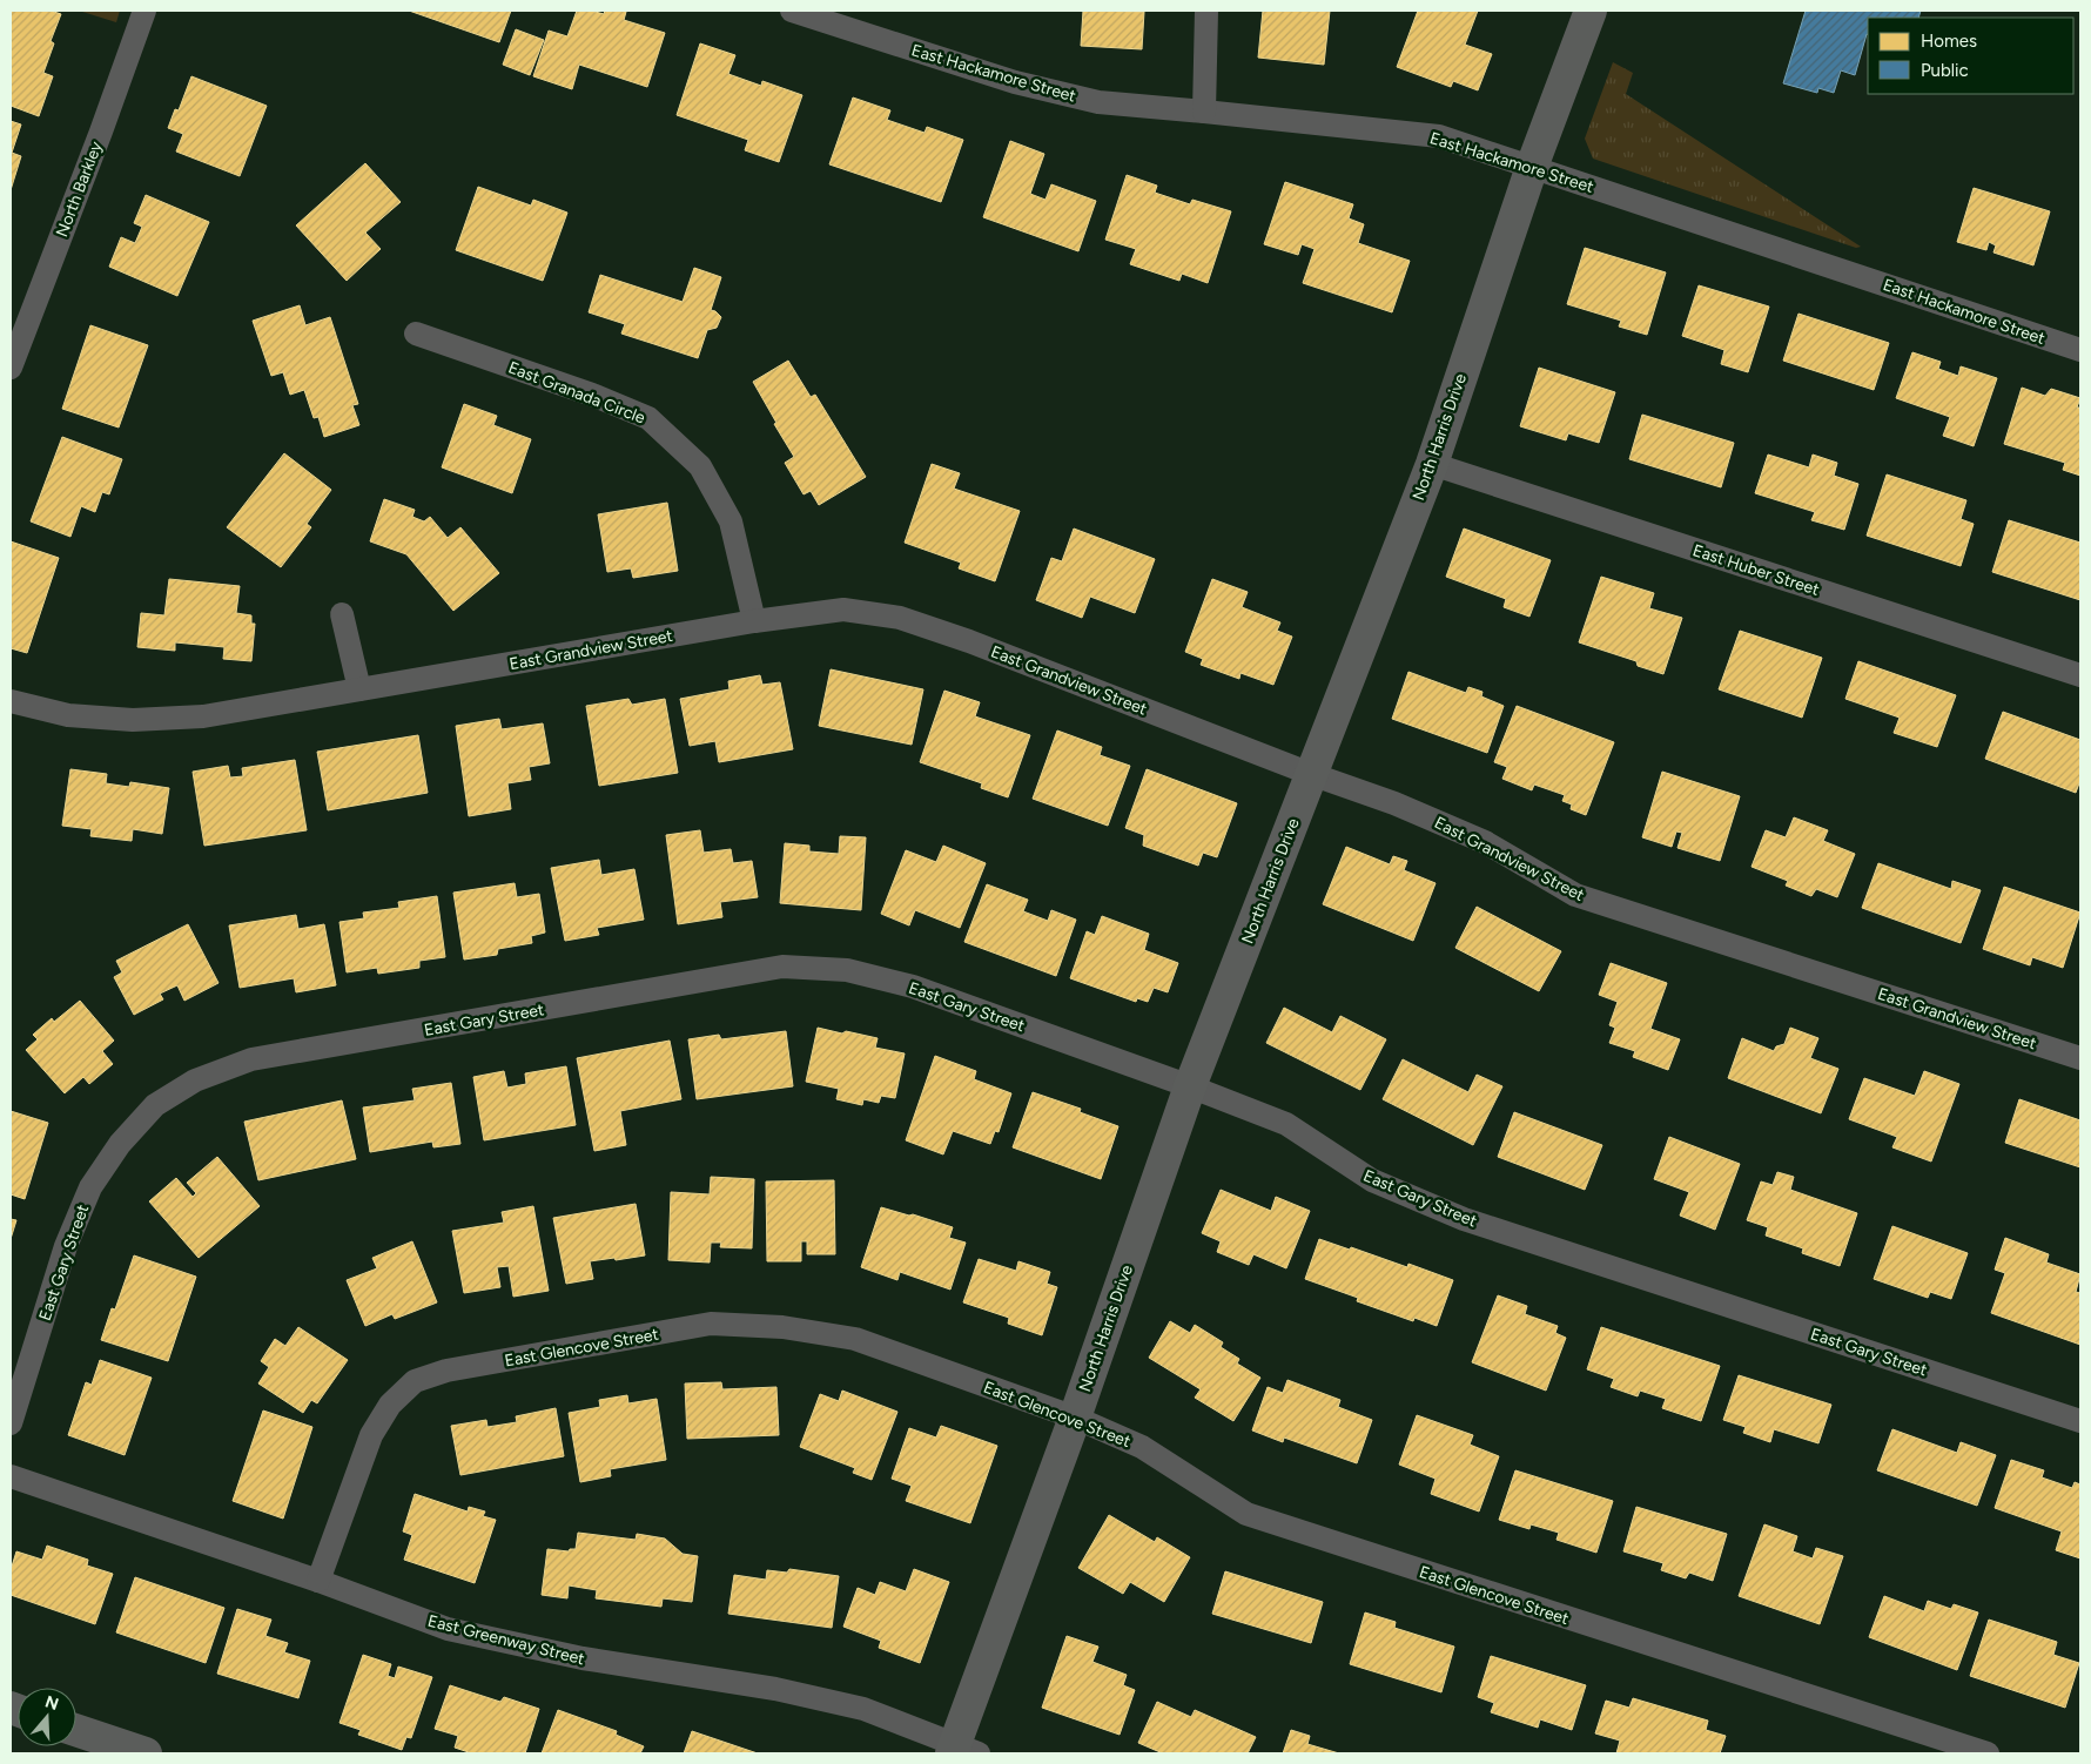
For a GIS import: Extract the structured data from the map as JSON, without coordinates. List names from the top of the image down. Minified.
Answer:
{"streets":{"street":["East Hackamore Street","North Barkley","East Granada Circle","North Harris Drive","East Huber Street","East Grandview Street","East Gary Street","East Glencove Street","East Greenway Street"]},"crossings":[["East Hackamore Street","North Harris Drive"],["East Granada Circle","East Grandview Street"],["North Harris Drive","East Huber Street"],["North Harris Drive","East Grandview Street"],["North Harris Drive","East Gary Street"],["North Harris Drive","East Glencove Street"],["North Harris Drive","East Greenway Street"],["East Glencove Street","East Greenway Street"]],"legend":["Homes","Public"],"north":"top"}
